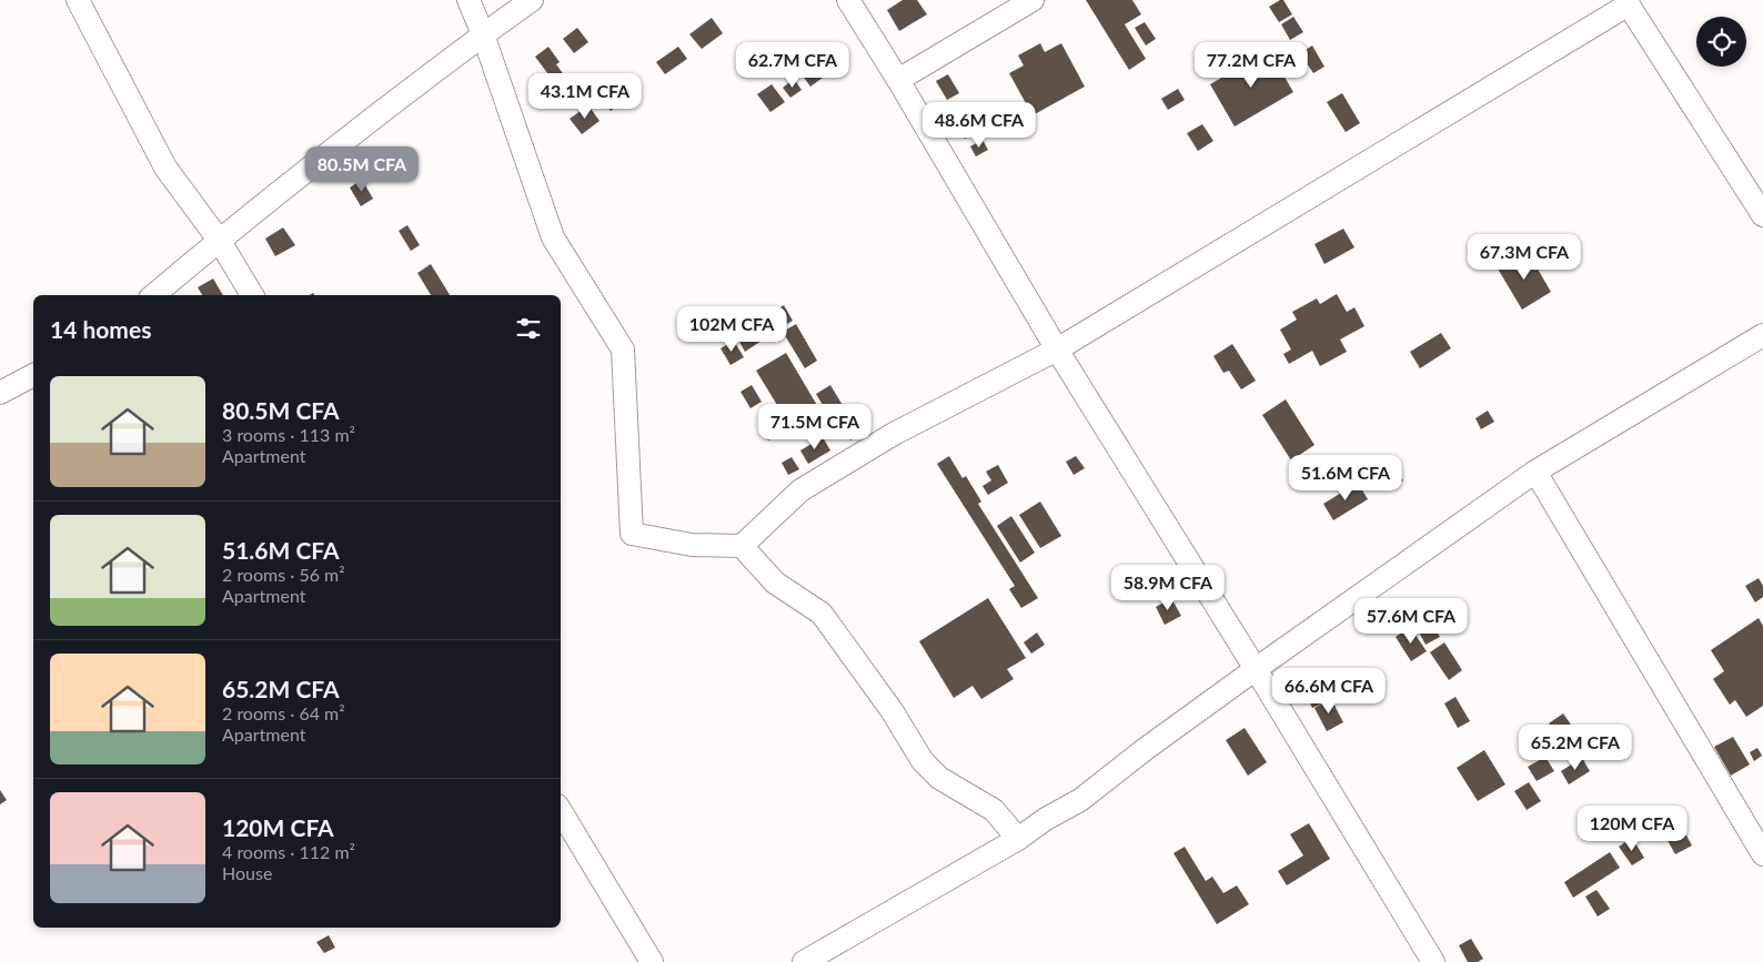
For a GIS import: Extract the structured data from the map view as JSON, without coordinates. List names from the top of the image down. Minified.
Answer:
{"page":{"price":["62.7M CFA","77.2M CFA","43.1M CFA","48.6M CFA","80.5M CFA","67.3M CFA","102M CFA","71.5M CFA","51.6M CFA","58.9M CFA","57.6M CFA","66.6M CFA","65.2M CFA","120M CFA"],"heading":"14 homes","list":[{"name":"80.5M CFA","note":"3 rooms · 113 m² · Apartment"},{"name":"51.6M CFA","note":"2 rooms · 56 m² · Apartment"},{"name":"65.2M CFA","note":"2 rooms · 64 m² · Apartment"},{"name":"120M CFA","note":"4 rooms · 112 m² · House"}]}}
